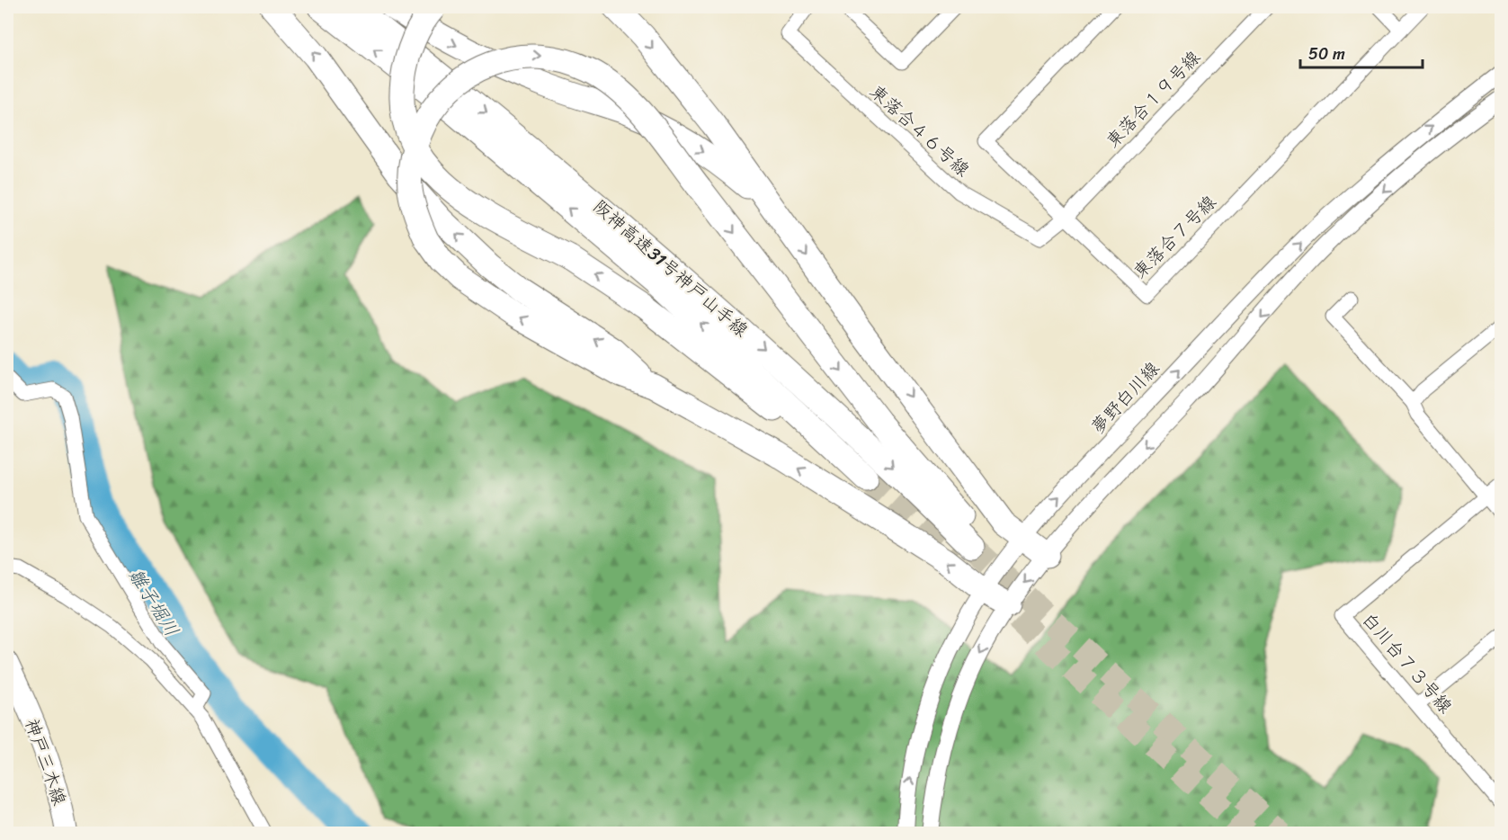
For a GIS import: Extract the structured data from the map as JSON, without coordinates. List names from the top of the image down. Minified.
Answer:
{"streets":{"highway":["阪神高速31号神戸山手線"],"main road":["神戸三木線"],"street":["東落合１９号線","東落合４６号線","東落合７号線","夢野白川線","白川台７３号線"]},"crossings":[["東落合１９号線","東落合４６号線"],["東落合１９号線","東落合７号線"],["東落合４６号線","東落合７号線"]],"water":["雛子堀川"],"scale_bar":"50 m"}
